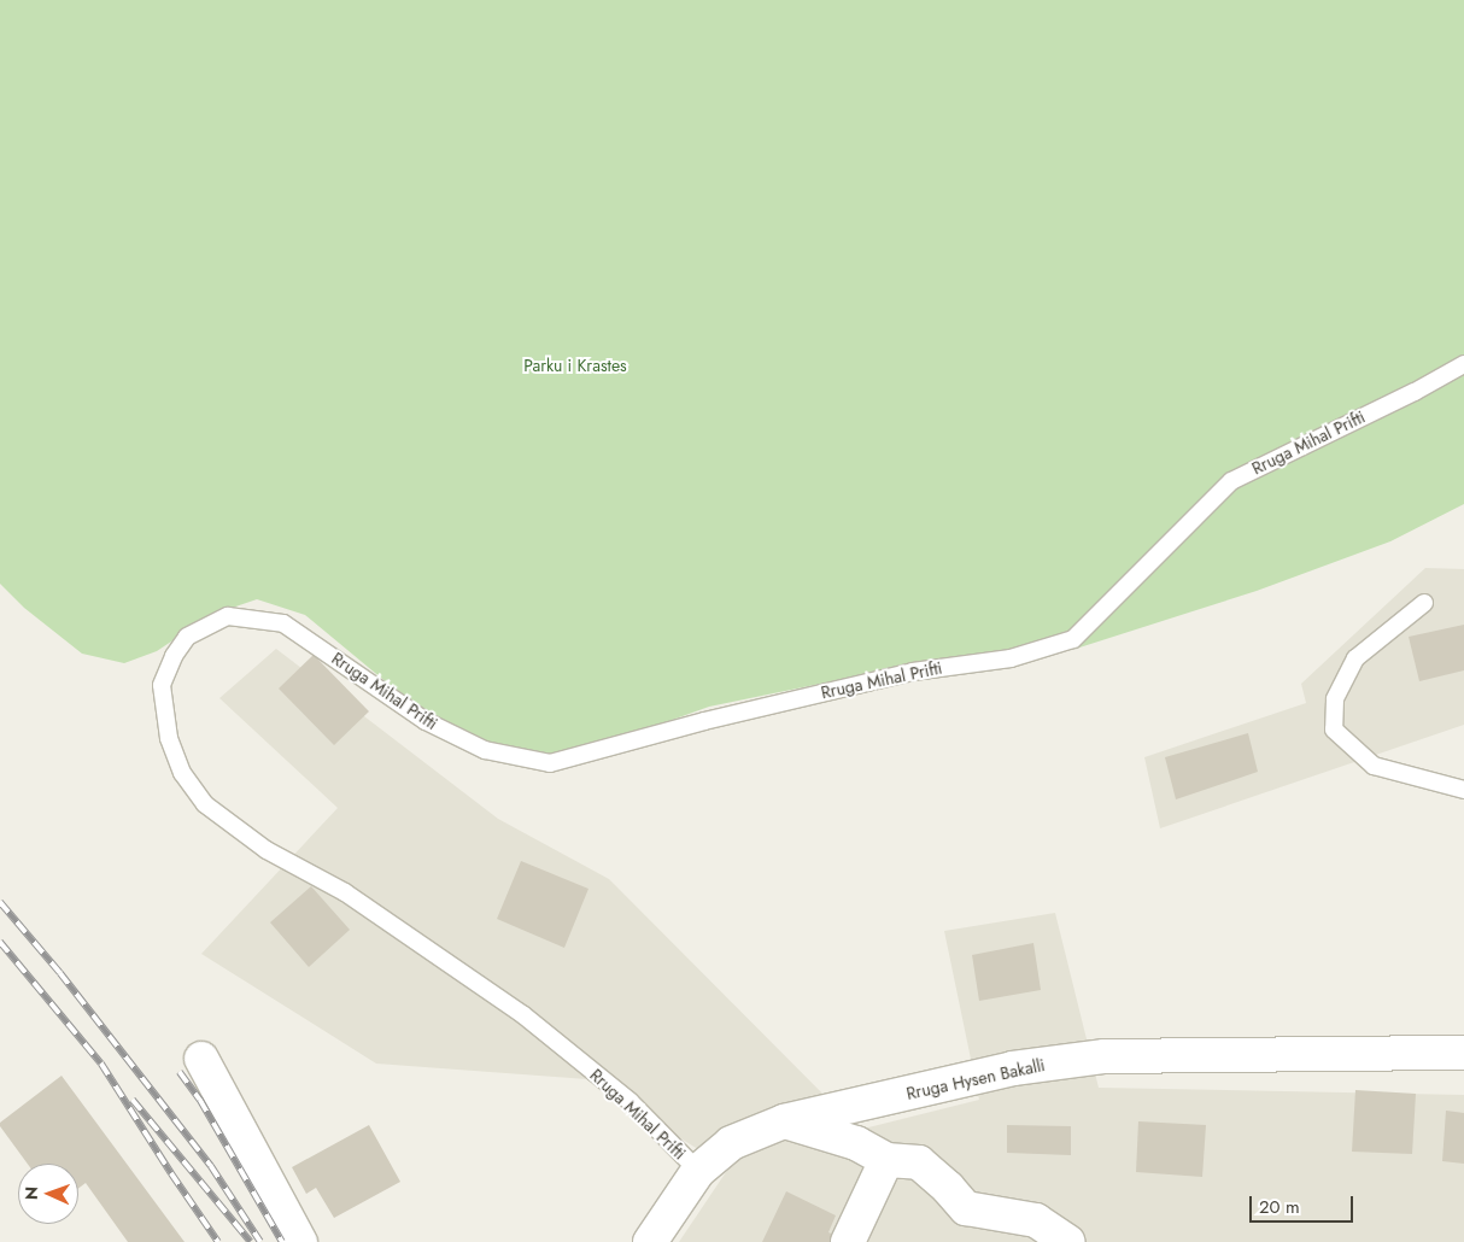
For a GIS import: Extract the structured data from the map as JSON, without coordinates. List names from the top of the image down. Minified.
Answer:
{"streets":{"street":["Rruga Hysen Bakalli"],"lane":["Rruga Mihal Prifti"]},"crossings":[["Rruga Mihal Prifti","Rruga Hysen Bakalli"]],"parks":["Parku i Krastes"],"scale_bar":"20 m","north":"left"}
